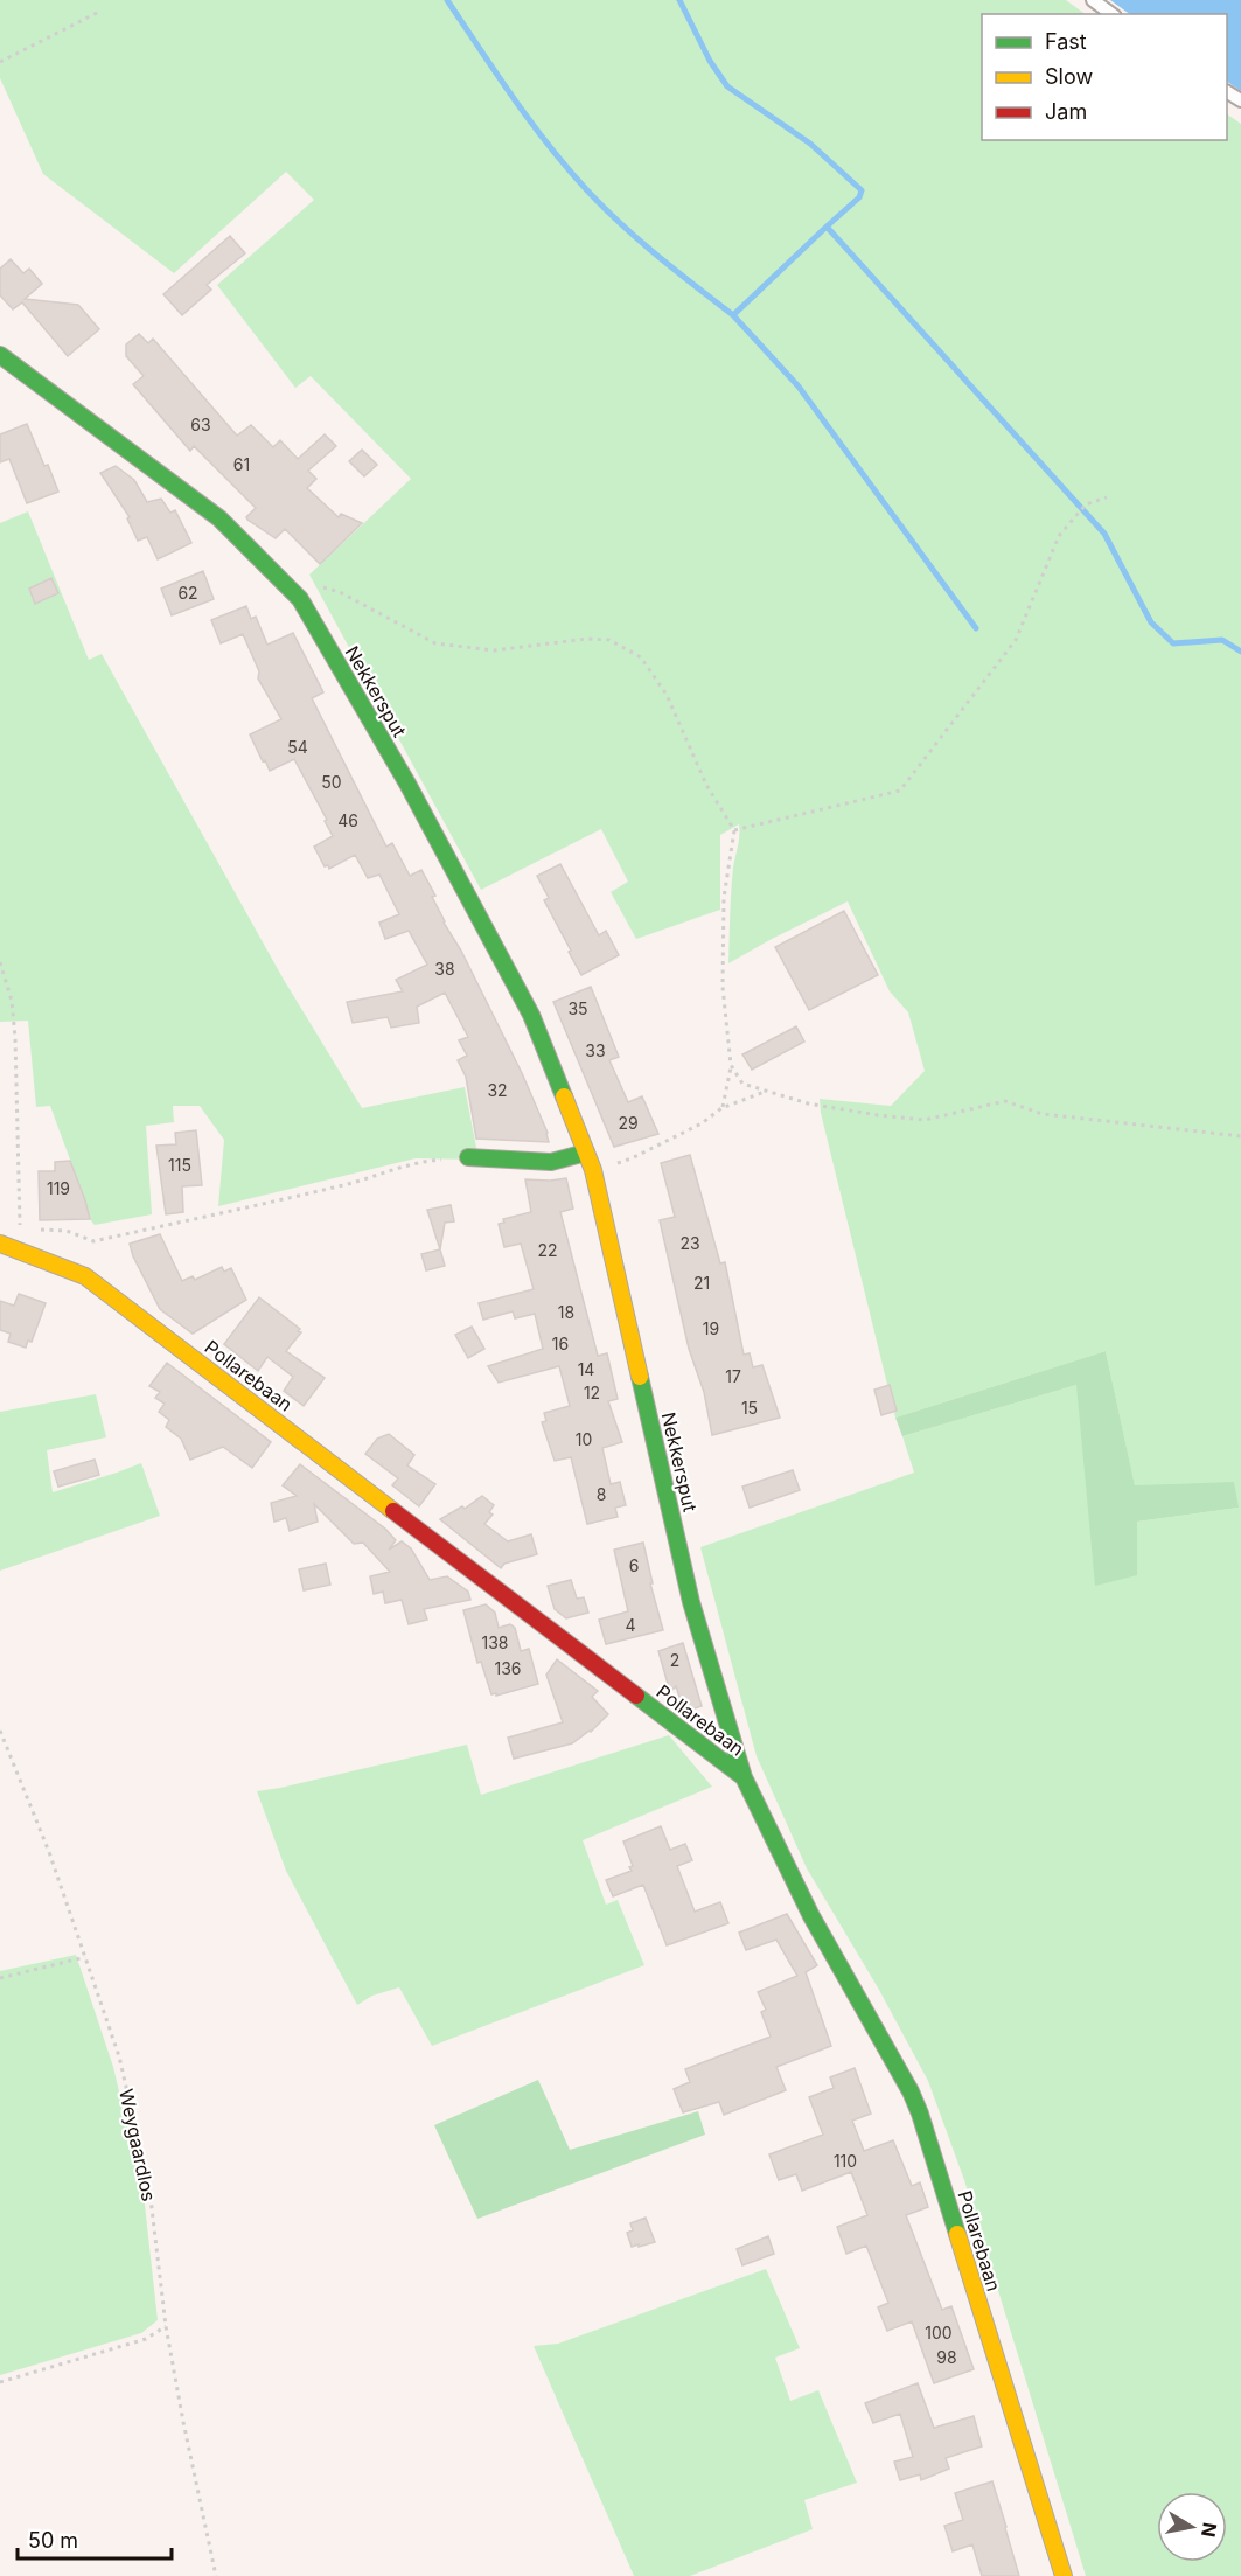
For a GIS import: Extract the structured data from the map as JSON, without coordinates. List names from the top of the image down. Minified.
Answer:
{"streets":{"street":["Nekkersput","Pollarebaan"],"path":["Weygaardlos"]},"crossings":[["Nekkersput","Pollarebaan"]],"house_numbers":["63","61","62","54","50","46","38","35","33","32","29","115","119","23","22","21","18","19","16","14","17","12","15","10","8","6","4","138","2","136","110","100","98"],"legend":["Fast","Slow","Jam"],"scale_bar":"50 m","north":"right"}
